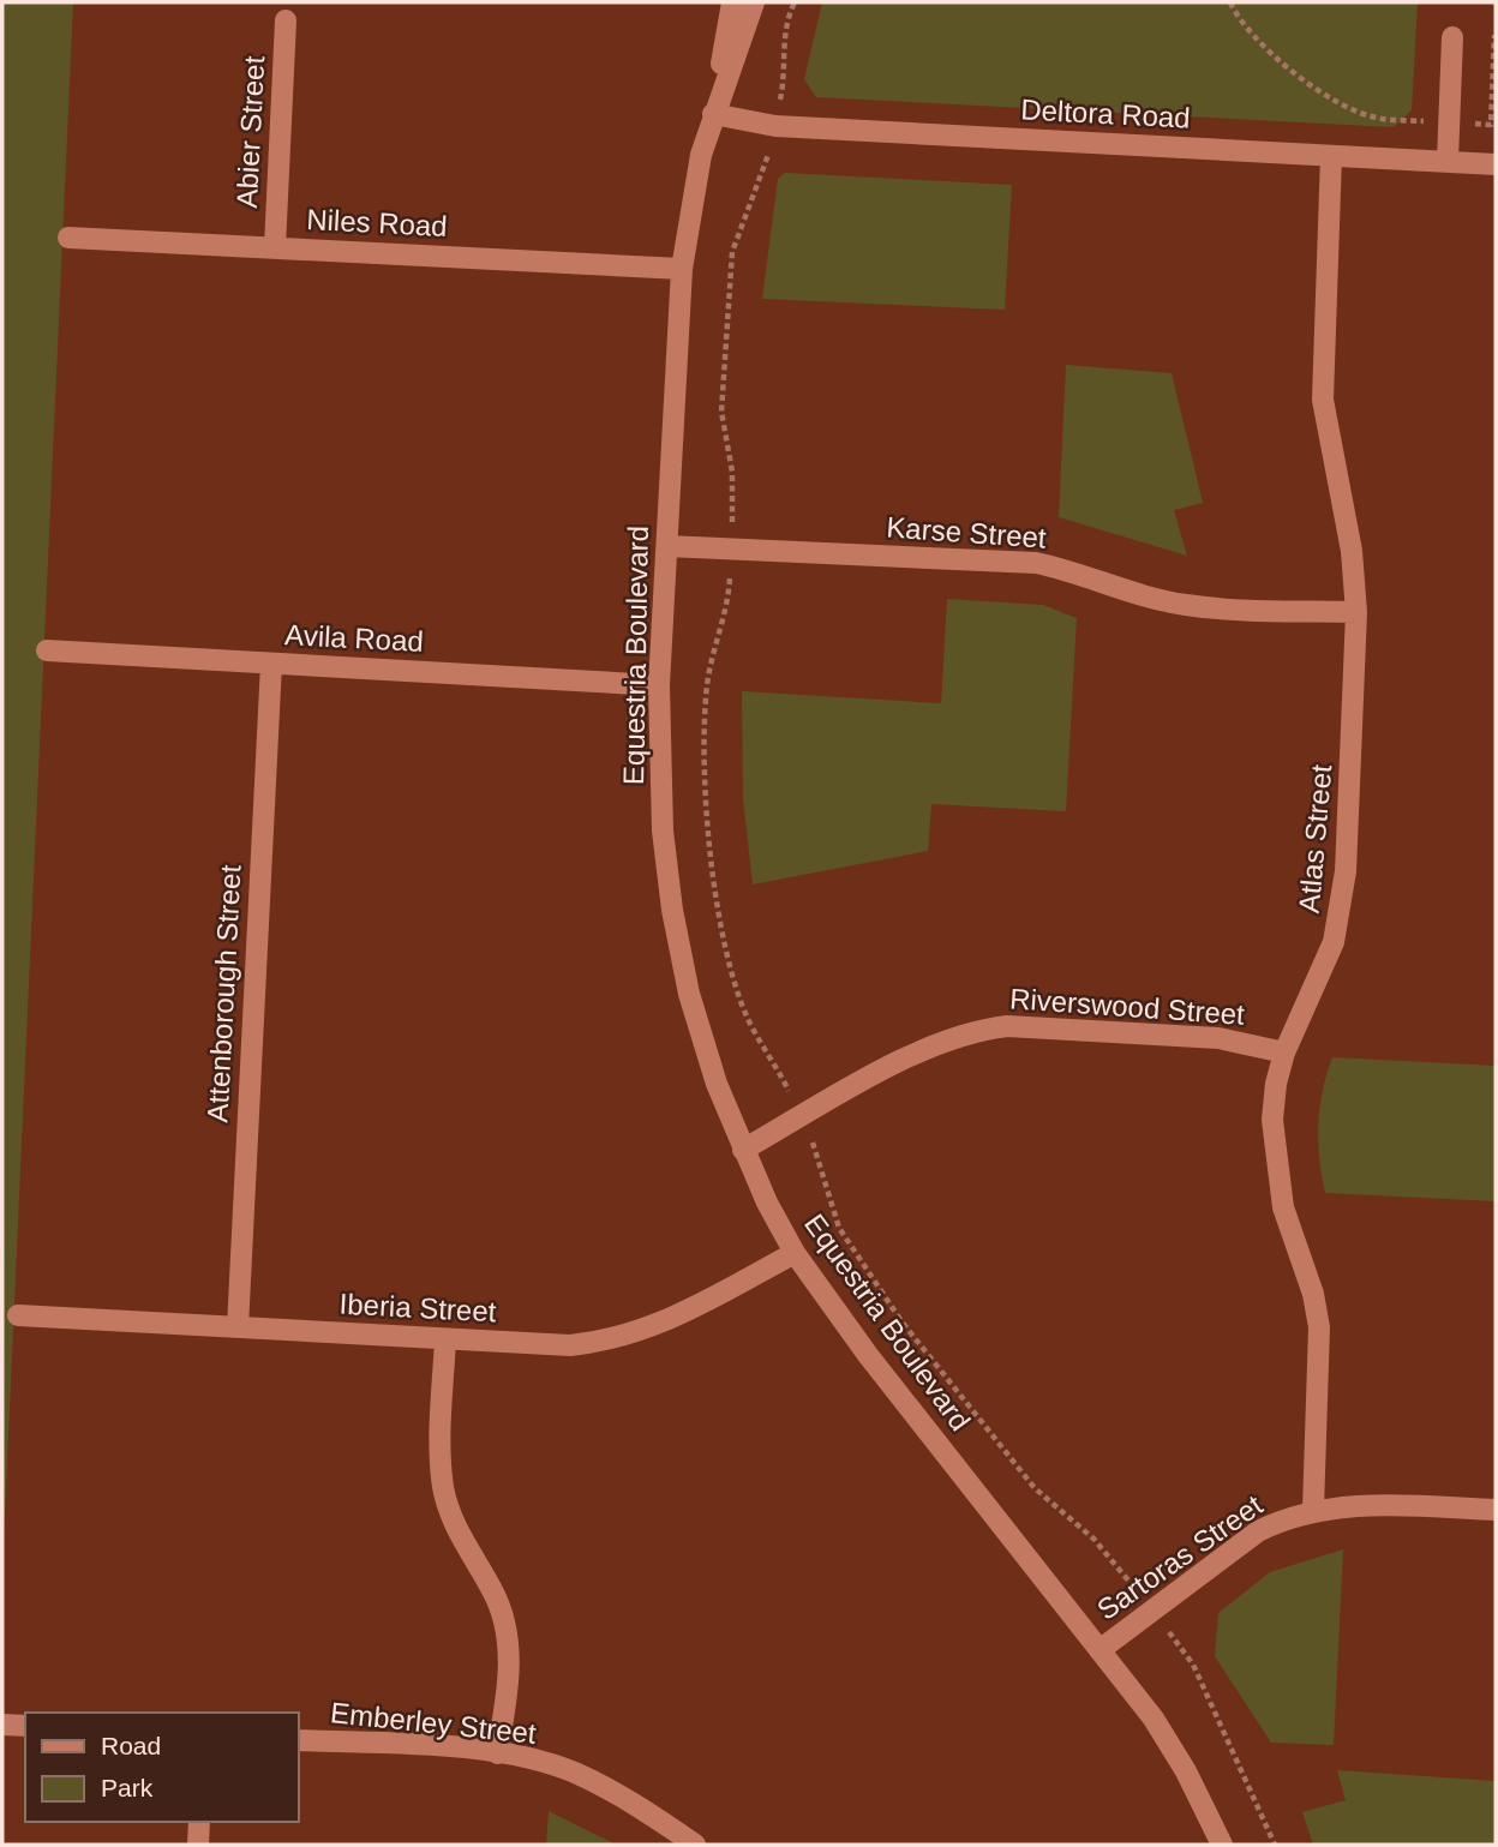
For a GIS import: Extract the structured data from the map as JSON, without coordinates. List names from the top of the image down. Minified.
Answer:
{"streets":{"street":["Deltora Road","Abier Street","Niles Road","Karse Street","Avila Road","Equestria Boulevard","Atlas Street","Attenborough Street","Riverswood Street","Iberia Street","Sartoras Street","Emberley Street"]},"crossings":[["Deltora Road","Equestria Boulevard"],["Deltora Road","Atlas Street"],["Abier Street","Niles Road"],["Niles Road","Equestria Boulevard"],["Karse Street","Equestria Boulevard"],["Karse Street","Atlas Street"],["Avila Road","Equestria Boulevard"],["Avila Road","Attenborough Street"],["Equestria Boulevard","Riverswood Street"],["Equestria Boulevard","Iberia Street"],["Equestria Boulevard","Sartoras Street"],["Atlas Street","Riverswood Street"],["Atlas Street","Sartoras Street"],["Attenborough Street","Iberia Street"]],"legend":["Road","Park"]}
